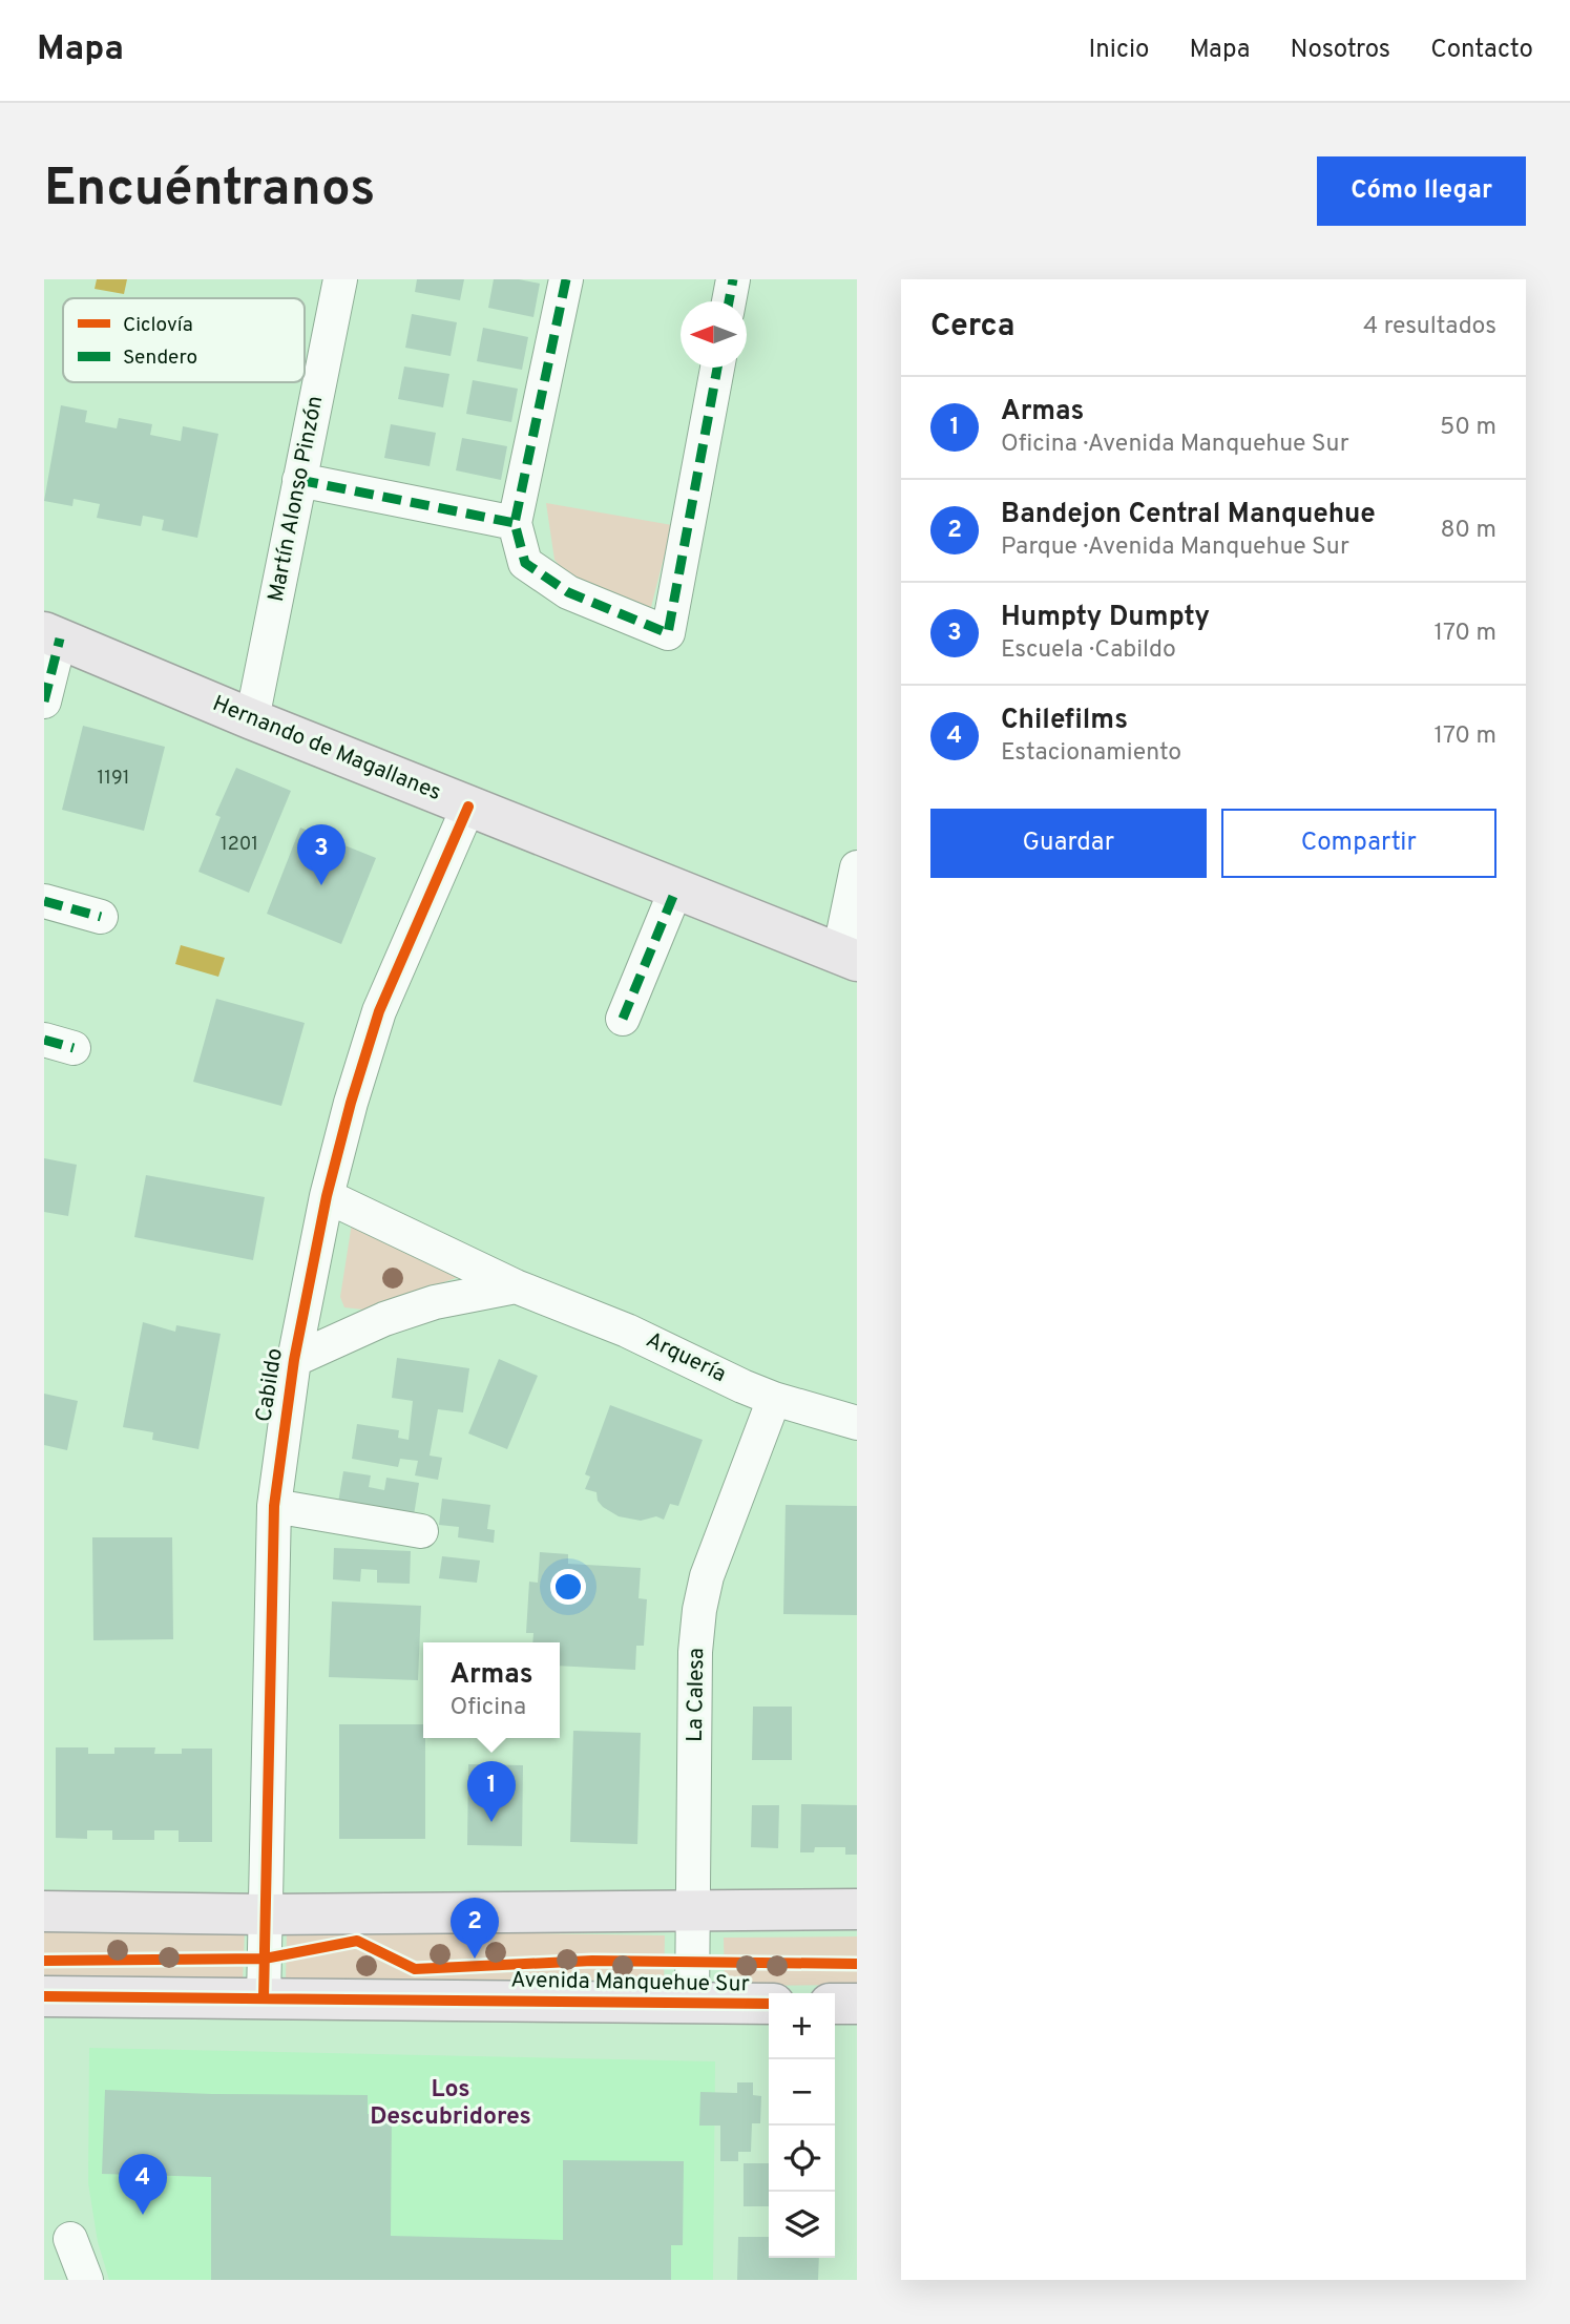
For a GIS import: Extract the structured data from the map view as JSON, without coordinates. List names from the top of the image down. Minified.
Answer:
{"streets":{"main road":["Hernando de Magallanes","Avenida Manquehue Sur"],"street":["Martín Alonso Pinzón","Arquería","Cabildo","La Calesa"]},"crossings":[["Martín Alonso Pinzón","Hernando de Magallanes"],["Hernando de Magallanes","Cabildo"],["Arquería","Cabildo"],["Arquería","La Calesa"],["Cabildo","Avenida Manquehue Sur"],["La Calesa","Avenida Manquehue Sur"]],"districts":["Los Descubridores"],"house_numbers":["1191","1201"],"legend":["Ciclovía","Sendero"],"north":"left","page":{"header":"Mapa","nav":["Inicio","Mapa","Nosotros","Contacto"],"buttons":["Cómo llegar",["Guardar","Compartir"]],"title":"Encuéntranos","heading":["Cerca","4 resultados"],"list":[{"mark":"1","name":"Armas","note":"Oficina · Avenida Manquehue Sur","value":"50 m"},{"mark":"2","name":"Bandejon Central Manquehue","note":"Parque · Avenida Manquehue Sur","value":"80 m"},{"mark":"3","name":"Humpty Dumpty","note":"Escuela · Cabildo","value":"170 m"},{"mark":"4","name":"Chilefilms","note":"Estacionamiento","value":"170 m"}],"pins":["3","1","2","4"],"popup":["Armas","Oficina"],"map_buttons":["+","−"]}}
